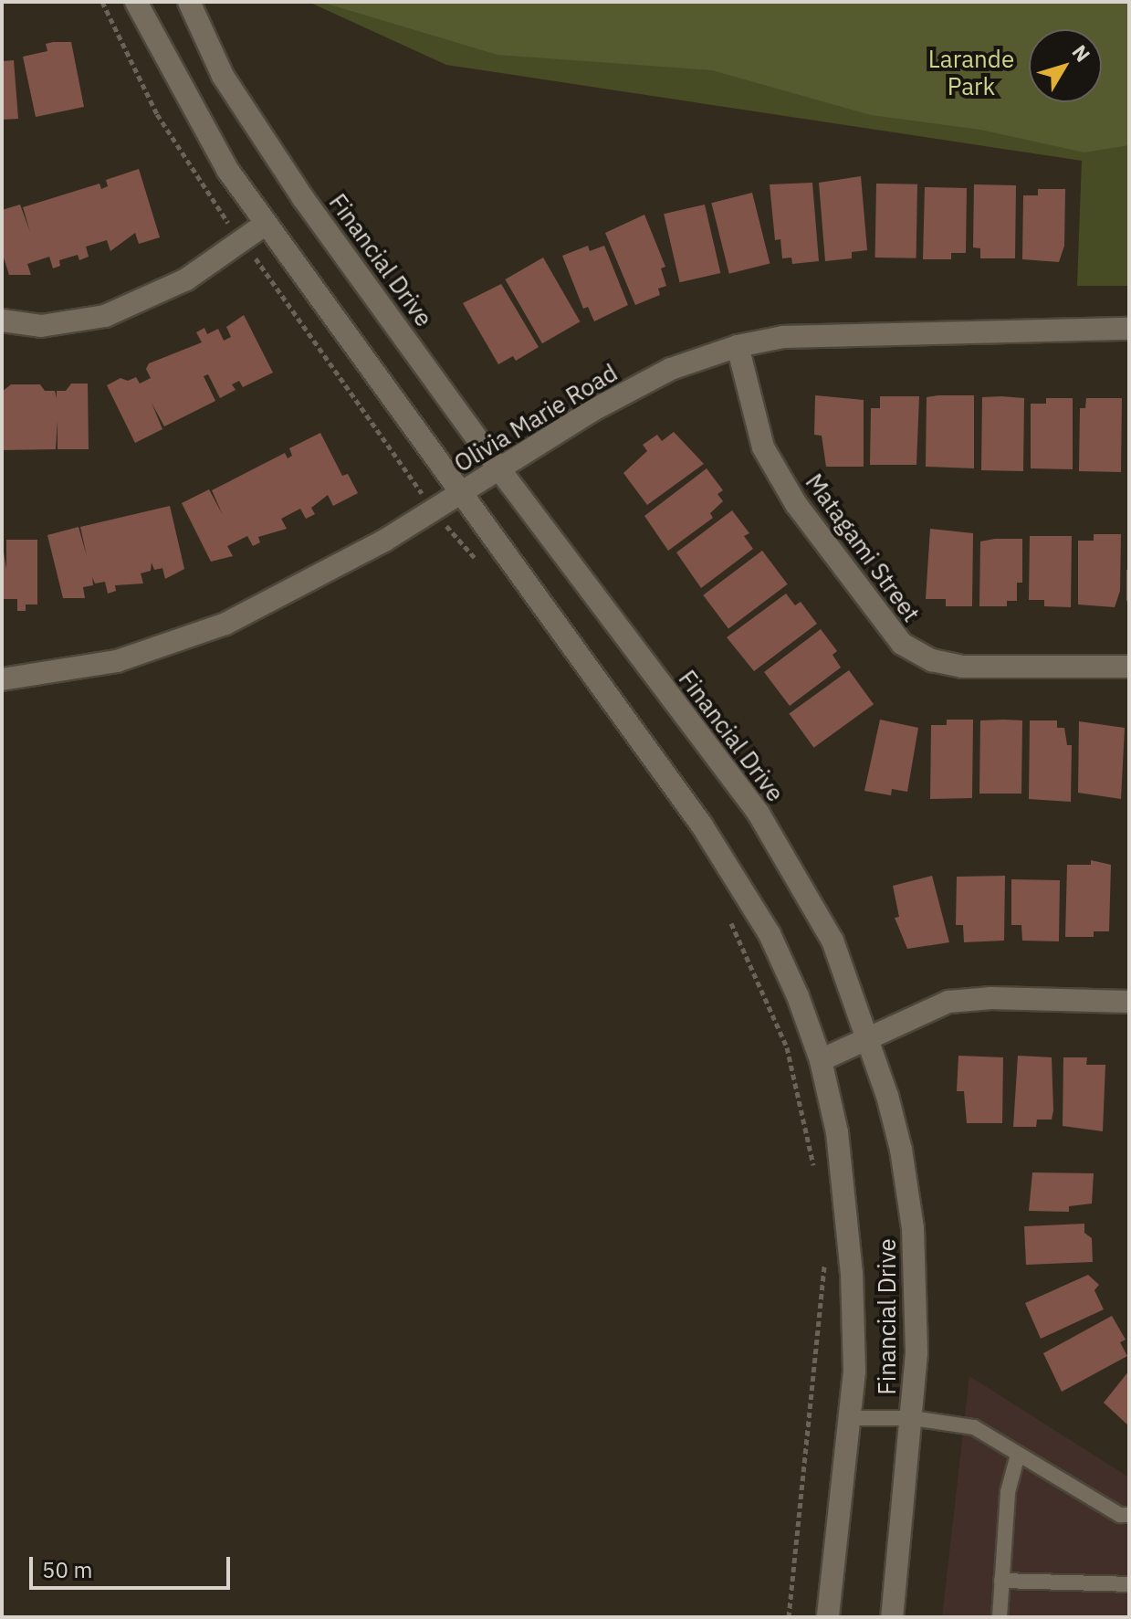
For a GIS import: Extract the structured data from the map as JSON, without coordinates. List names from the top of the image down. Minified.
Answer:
{"streets":{"street":["Financial Drive","Olivia Marie Road","Matagami Street"]},"crossings":[["Financial Drive","Olivia Marie Road"],["Olivia Marie Road","Matagami Street"]],"parks":["Larande Park"],"scale_bar":"50 m","north":"top right"}
